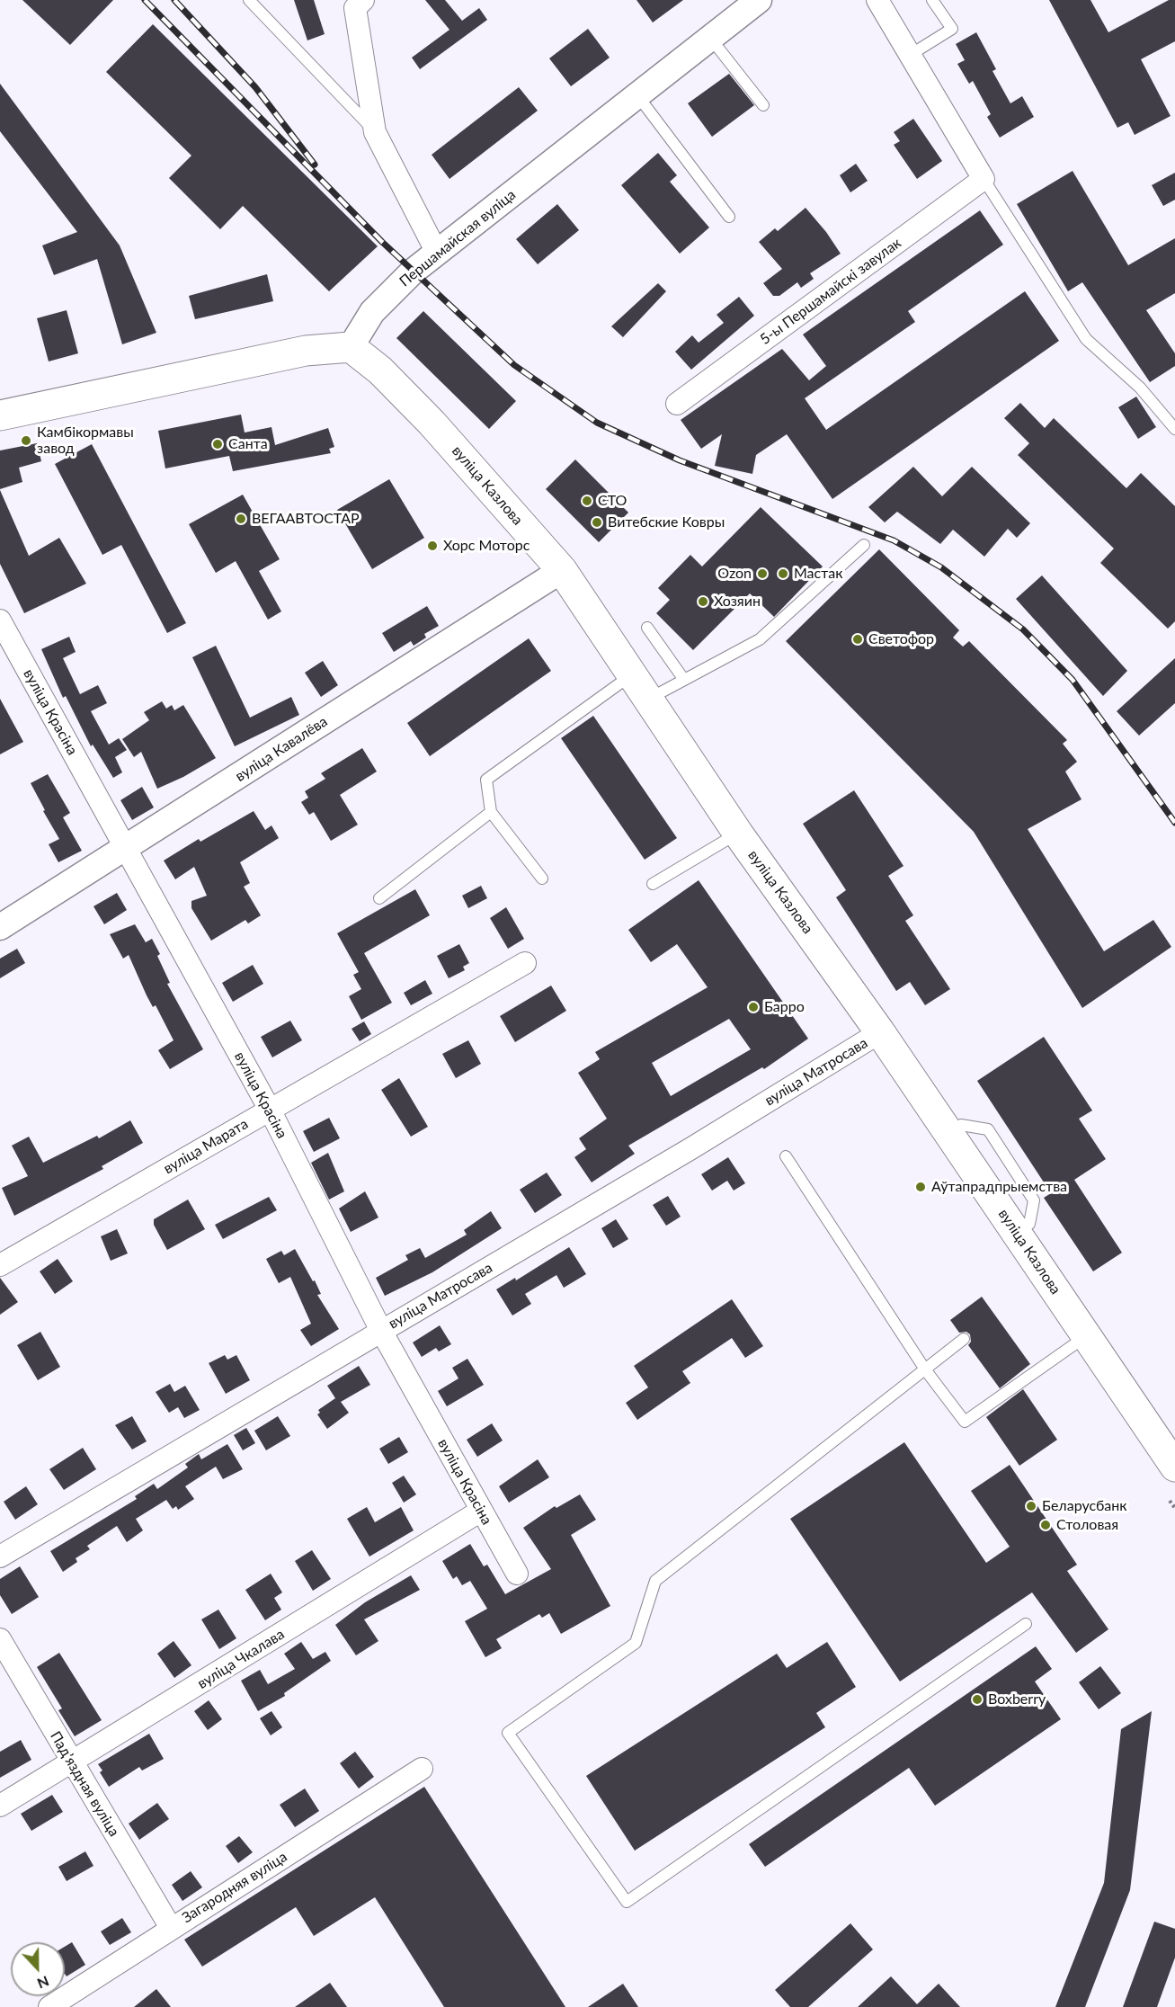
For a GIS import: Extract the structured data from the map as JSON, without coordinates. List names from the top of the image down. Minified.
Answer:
{"streets":{"main road":["вуліца Казлова"],"street":["Першамайская вуліца","5-ы Першамайскі завулак","вуліца Красіна","вуліца Кавалёва","вуліца Матросава","вуліца Марата","вуліца Чкалава","Падʼяздная вуліца","Загародняя вуліца"]},"crossings":[["Першамайская вуліца","вуліца Казлова"],["вуліца Казлова","вуліца Кавалёва"],["вуліца Казлова","вуліца Матросава"],["вуліца Красіна","вуліца Кавалёва"],["вуліца Красіна","вуліца Матросава"],["вуліца Красіна","вуліца Марата"],["вуліца Красіна","вуліца Чкалава"],["вуліца Чкалава","Падʼяздная вуліца"],["Падʼяздная вуліца","Загародняя вуліца"]],"places":["Камбікормавы завод","Санта","СТО","ВЕГААВТОСТАР","Витебские Ковры","Хорс Моторс","Ozon","Мастак","Хозяин","Светофор","Барро","Аўтапрадпрыемства","Беларусбанк","Столовая","Boxberry"],"north":"bottom"}
